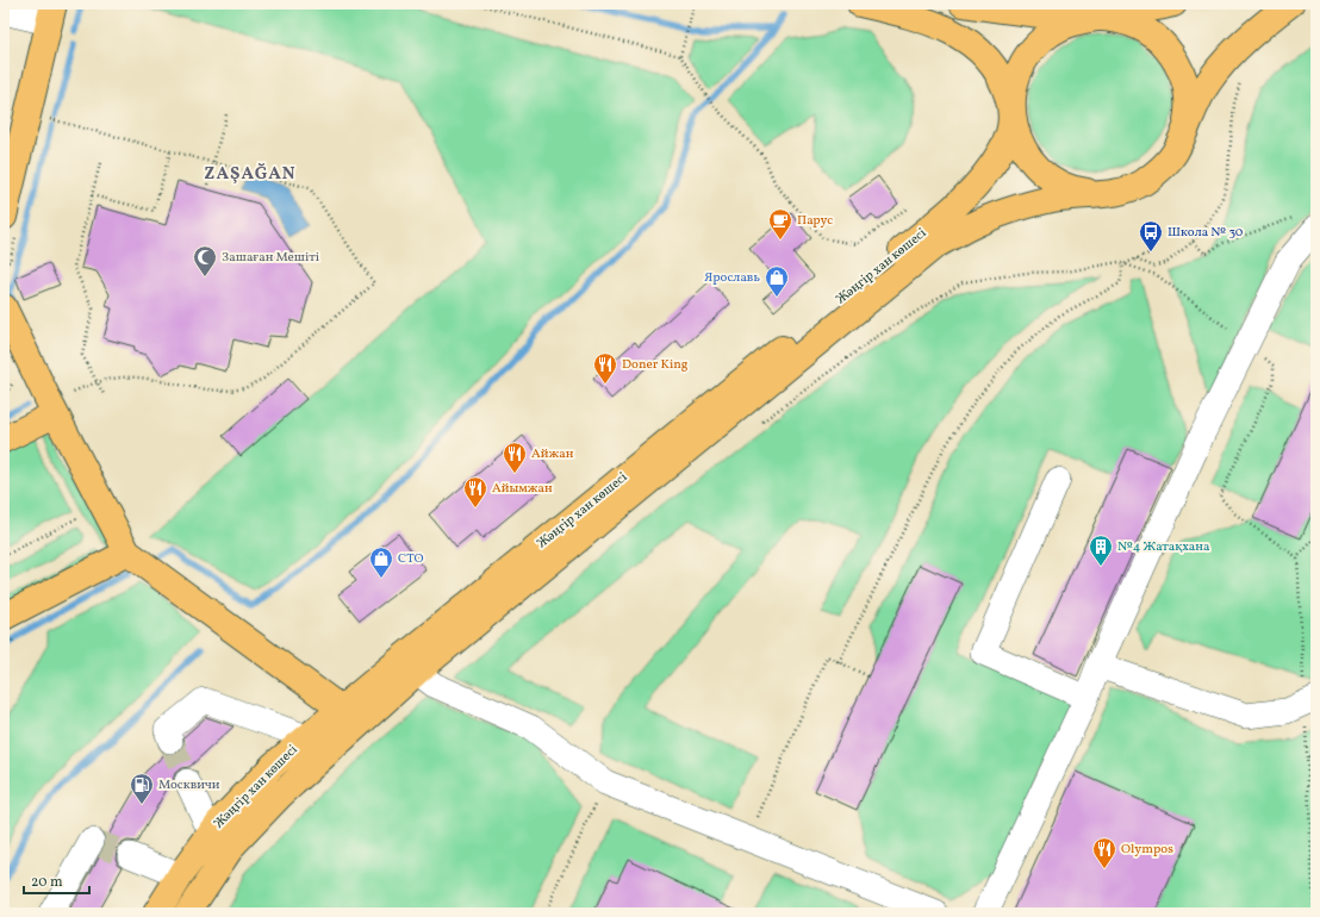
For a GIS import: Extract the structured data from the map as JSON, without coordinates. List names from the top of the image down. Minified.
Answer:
{"streets":{"main road":["Жәңгір хан көшесі"]},"districts":["ZAŞAĞAN"],"places":{"cafe":["Парус"],"bus stop":["Школа № 30"],"mosque":["Зашаған Мешіті"],"shop":["Ярославь","СТО"],"restaurant":["Doner King","Айжан","Айымжан","Olympos"],"building":["№4 Жатақхана"],"fuel station":["Москвичи"]},"scale_bar":"20 m"}
